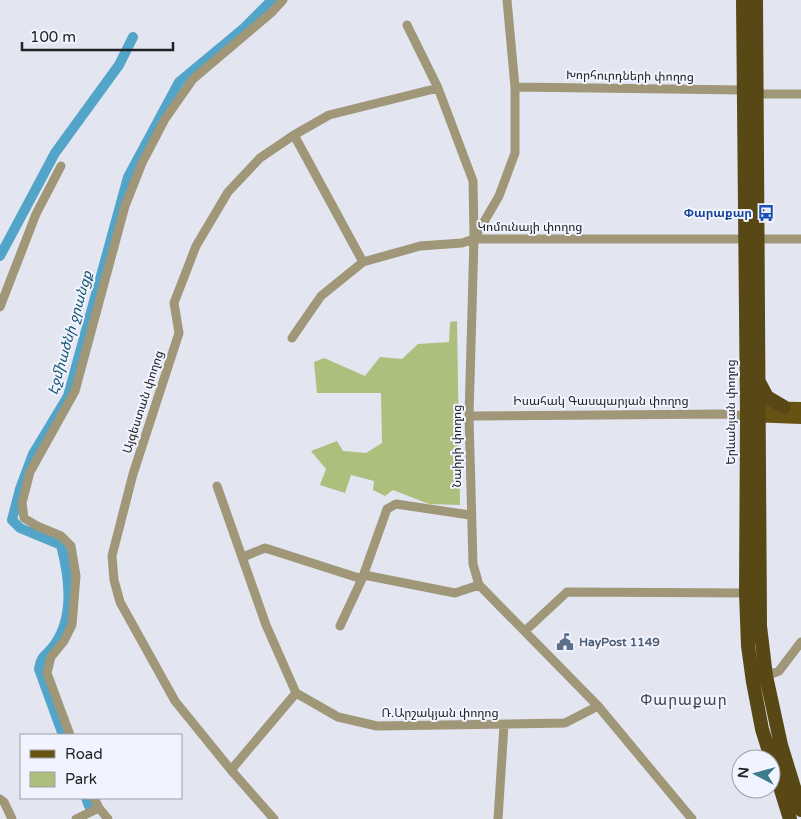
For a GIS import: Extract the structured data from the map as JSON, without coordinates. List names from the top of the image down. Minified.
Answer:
{"streets":{"highway":["Երևանյան փողոց"],"main road":["Իսահակ Գասպարյան փողոց"],"street":["Խորհուրդների փողոց","Կոմունայի փողոց","Այգեստան փողոց","Նաիրի փողոց","Ռ.Արշակյան փողոց"]},"crossings":[["Խորհուրդների փողոց","Երևանյան փողոց"],["Խորհուրդների փողոց","Նաիրի փողոց"],["Կոմունայի փողոց","Երևանյան փողոց"],["Կոմունայի փողոց","Նաիրի փողոց"],["Իսահակ Գասպարյան փողոց","Երևանյան փողոց"],["Իսահակ Գասպարյան փողոց","Նաիրի փողոց"],["Նաիրի փողոց","Ռ.Արշակյան փողոց"]],"districts":["Փարաքար"],"water":["Էջմիածնի ջրանցք"],"places":{"bus stop":["Փարաքար"],"public building":["HayPost 1149"]},"legend":["Road","Park"],"scale_bar":"100 m","north":"left"}
